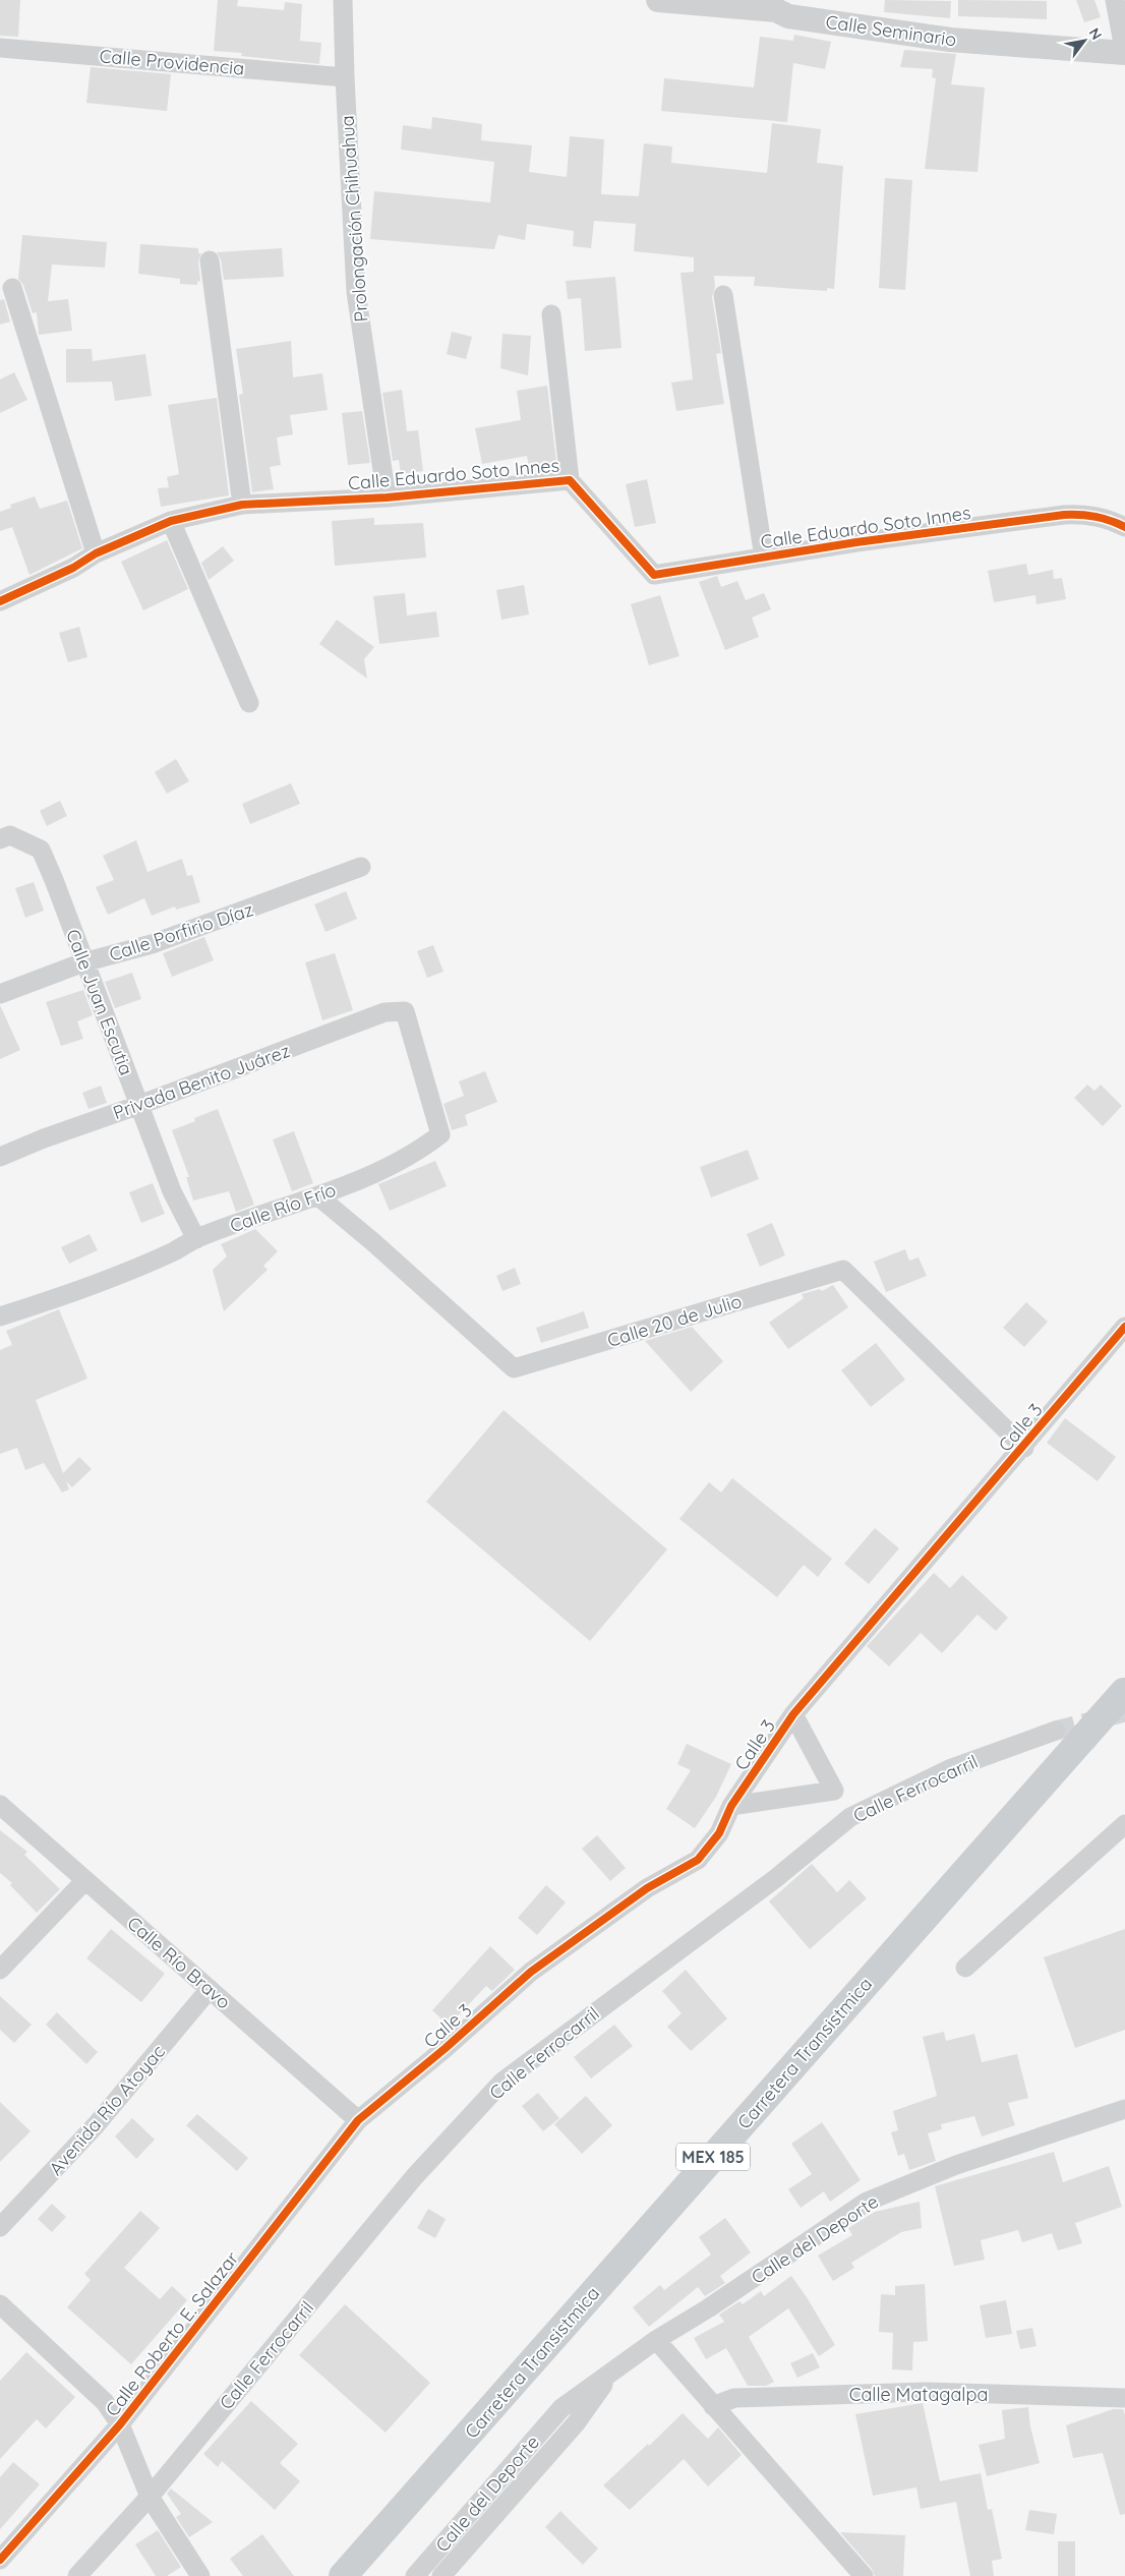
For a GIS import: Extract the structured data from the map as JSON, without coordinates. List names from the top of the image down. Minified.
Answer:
{"streets":{"main road":["Carretera Transistmica","MEX 185"],"street":["Calle Seminario","Calle Providencia","Prolongación Chihuahua","Calle Eduardo Soto Innes","Calle Porfirio Díaz","Calle Juan Escutia","Privada Benito Juárez","Calle Río Frío","Calle 20 de Julio","Calle 3","Calle Ferrocarril","Calle Río Bravo","Avenida Río Atoyac","Calle del Deporte","Calle Roberto E. Salazar","Calle Matagalpa"]},"crossings":[["Calle Providencia","Prolongación Chihuahua"],["Prolongación Chihuahua","Calle Eduardo Soto Innes"],["Calle Porfirio Díaz","Calle Juan Escutia"],["Calle Juan Escutia","Privada Benito Juárez"],["Calle Juan Escutia","Calle Río Frío"],["Privada Benito Juárez","Calle Río Frío"],["Calle Río Frío","Calle 20 de Julio"],["Calle 20 de Julio","Calle 3"],["Calle 3","Calle Río Bravo"],["Calle 3","Calle Roberto E. Salazar"],["Calle Río Bravo","Avenida Río Atoyac"],["Calle Río Bravo","Calle Roberto E. Salazar"]],"north":"top right"}
